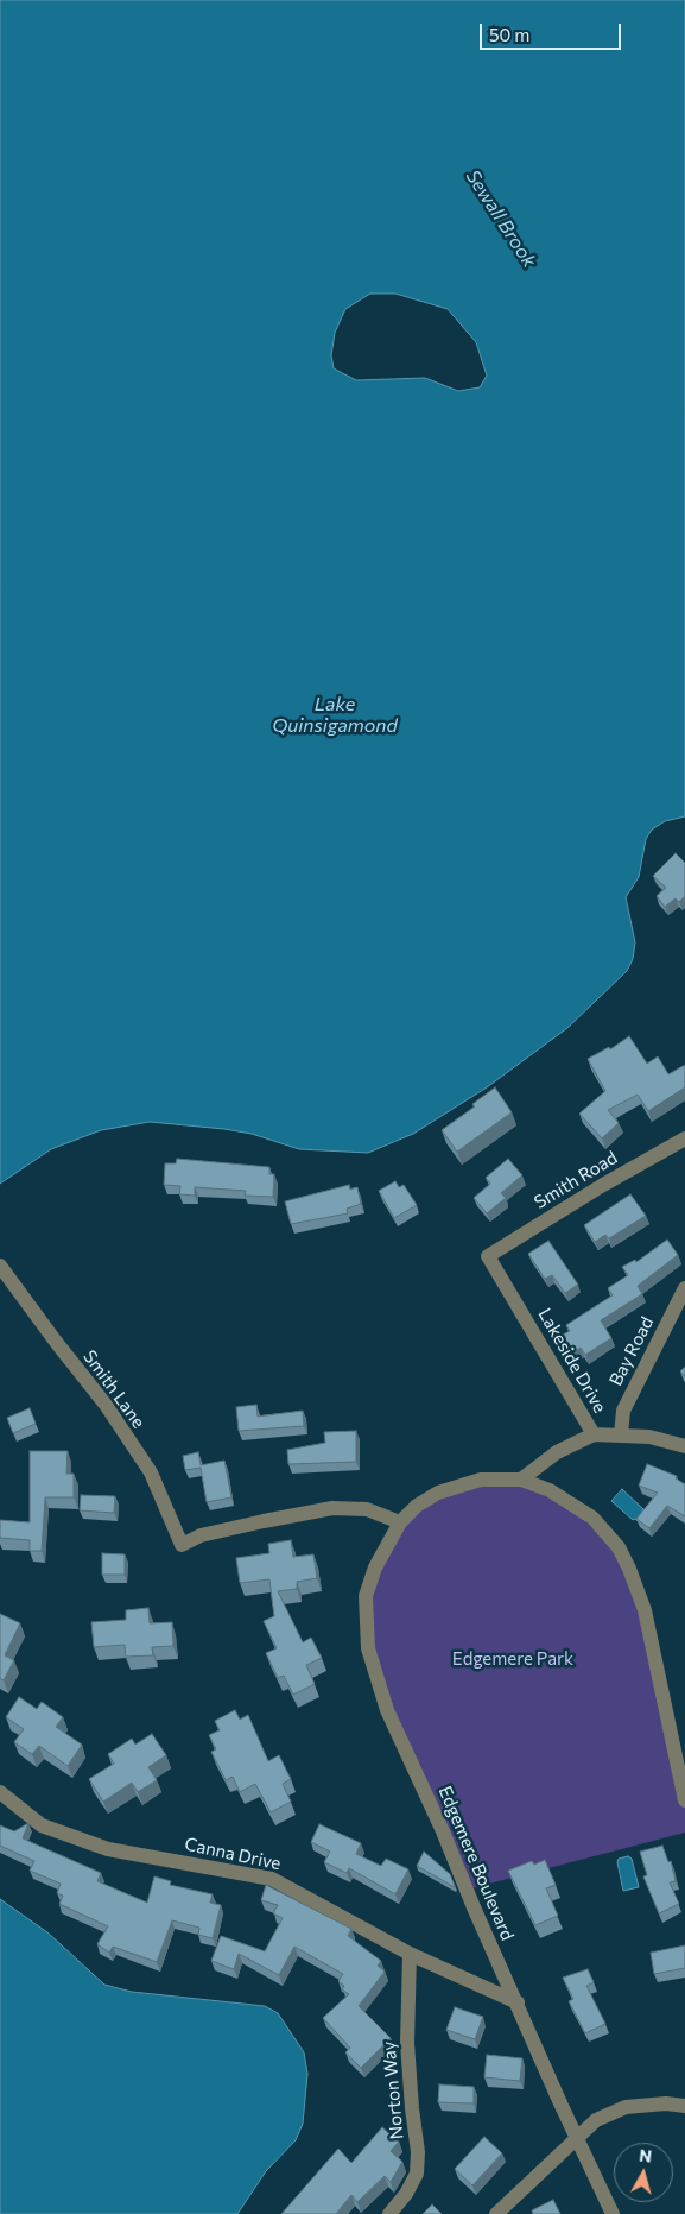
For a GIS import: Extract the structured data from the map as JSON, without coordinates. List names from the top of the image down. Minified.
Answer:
{"streets":{"street":["Smith Road","Bay Road","Lakeside Drive","Smith Lane","Canna Drive","Edgemere Boulevard","Norton Way"]},"crossings":[["Smith Road","Lakeside Drive"],["Bay Road","Lakeside Drive"],["Smith Lane","Edgemere Boulevard"],["Canna Drive","Edgemere Boulevard"],["Canna Drive","Norton Way"]],"water":["Sewall Brook","Lake Quinsigamond"],"parks":["Edgemere Park"],"scale_bar":"50 m","north":"top"}
